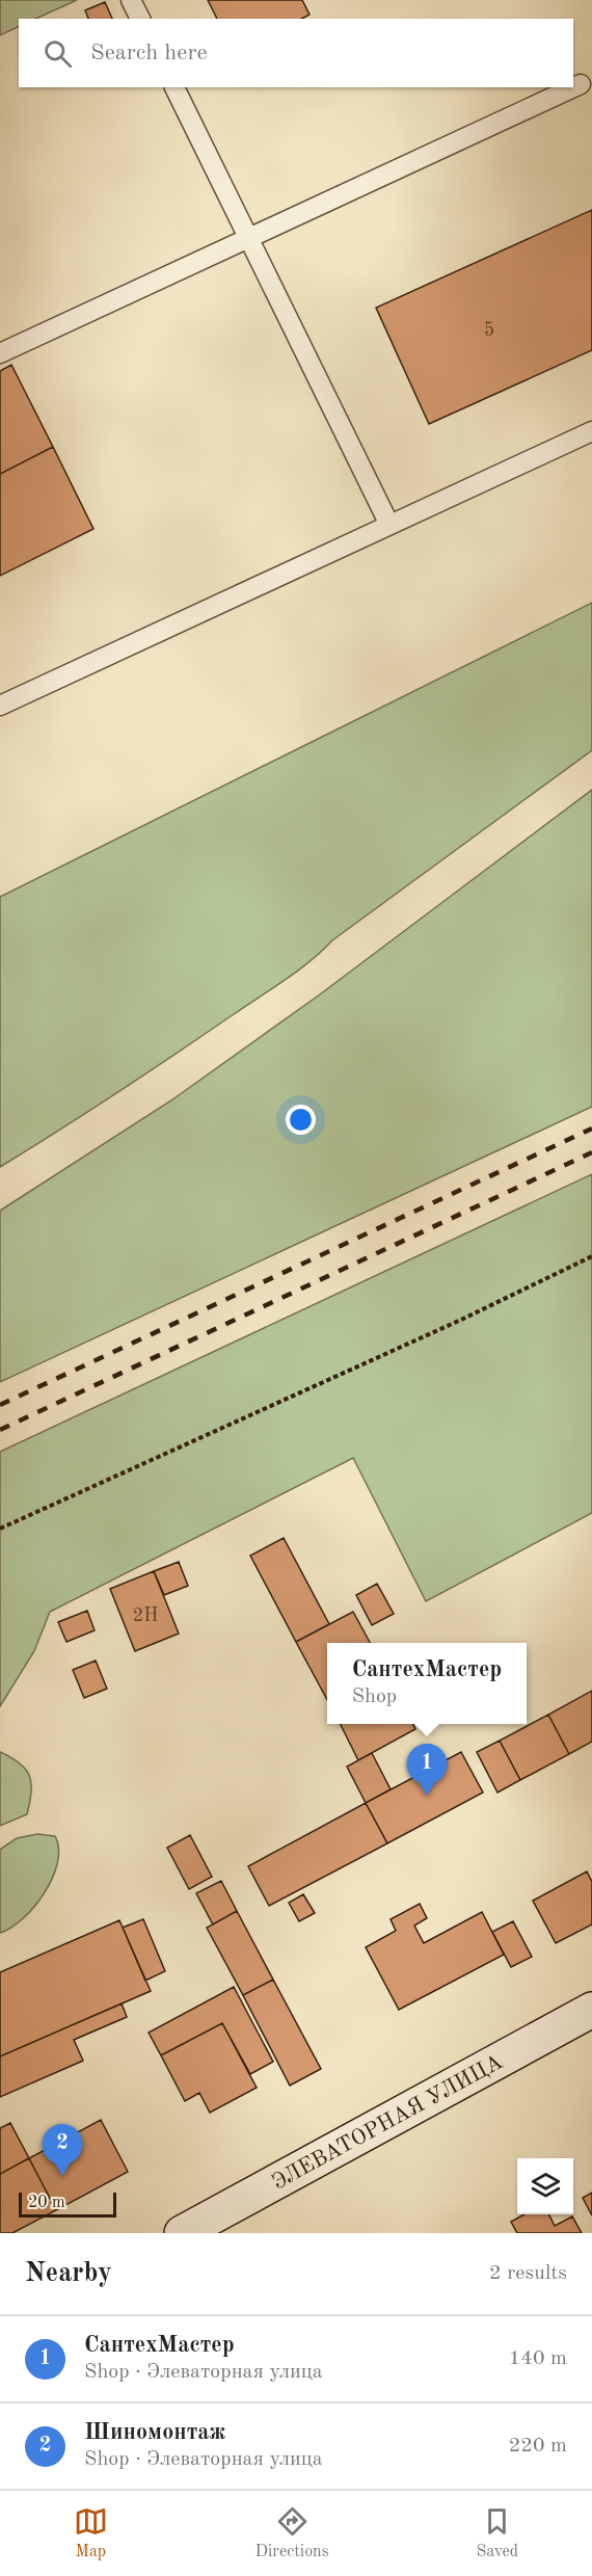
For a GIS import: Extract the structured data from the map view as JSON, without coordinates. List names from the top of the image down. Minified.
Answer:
{"streets":{"street":["ЭЛЕВАТОРНАЯ УЛИЦА"]},"house_numbers":["5","2Н"],"scale_bar":"20 m","page":{"search":"Search here","popup":["СантехМастер","Shop"],"pins":["1","2"],"scale":"20 m","heading":["Nearby","2 results"],"list":[{"mark":"1","name":"СантехМастер","note":"Shop · Элеваторная улица","value":"140 m"},{"mark":"2","name":"Шиномонтаж","note":"Shop · Элеваторная улица","value":"220 m"}],"nav":["Map","Directions","Saved"]}}
